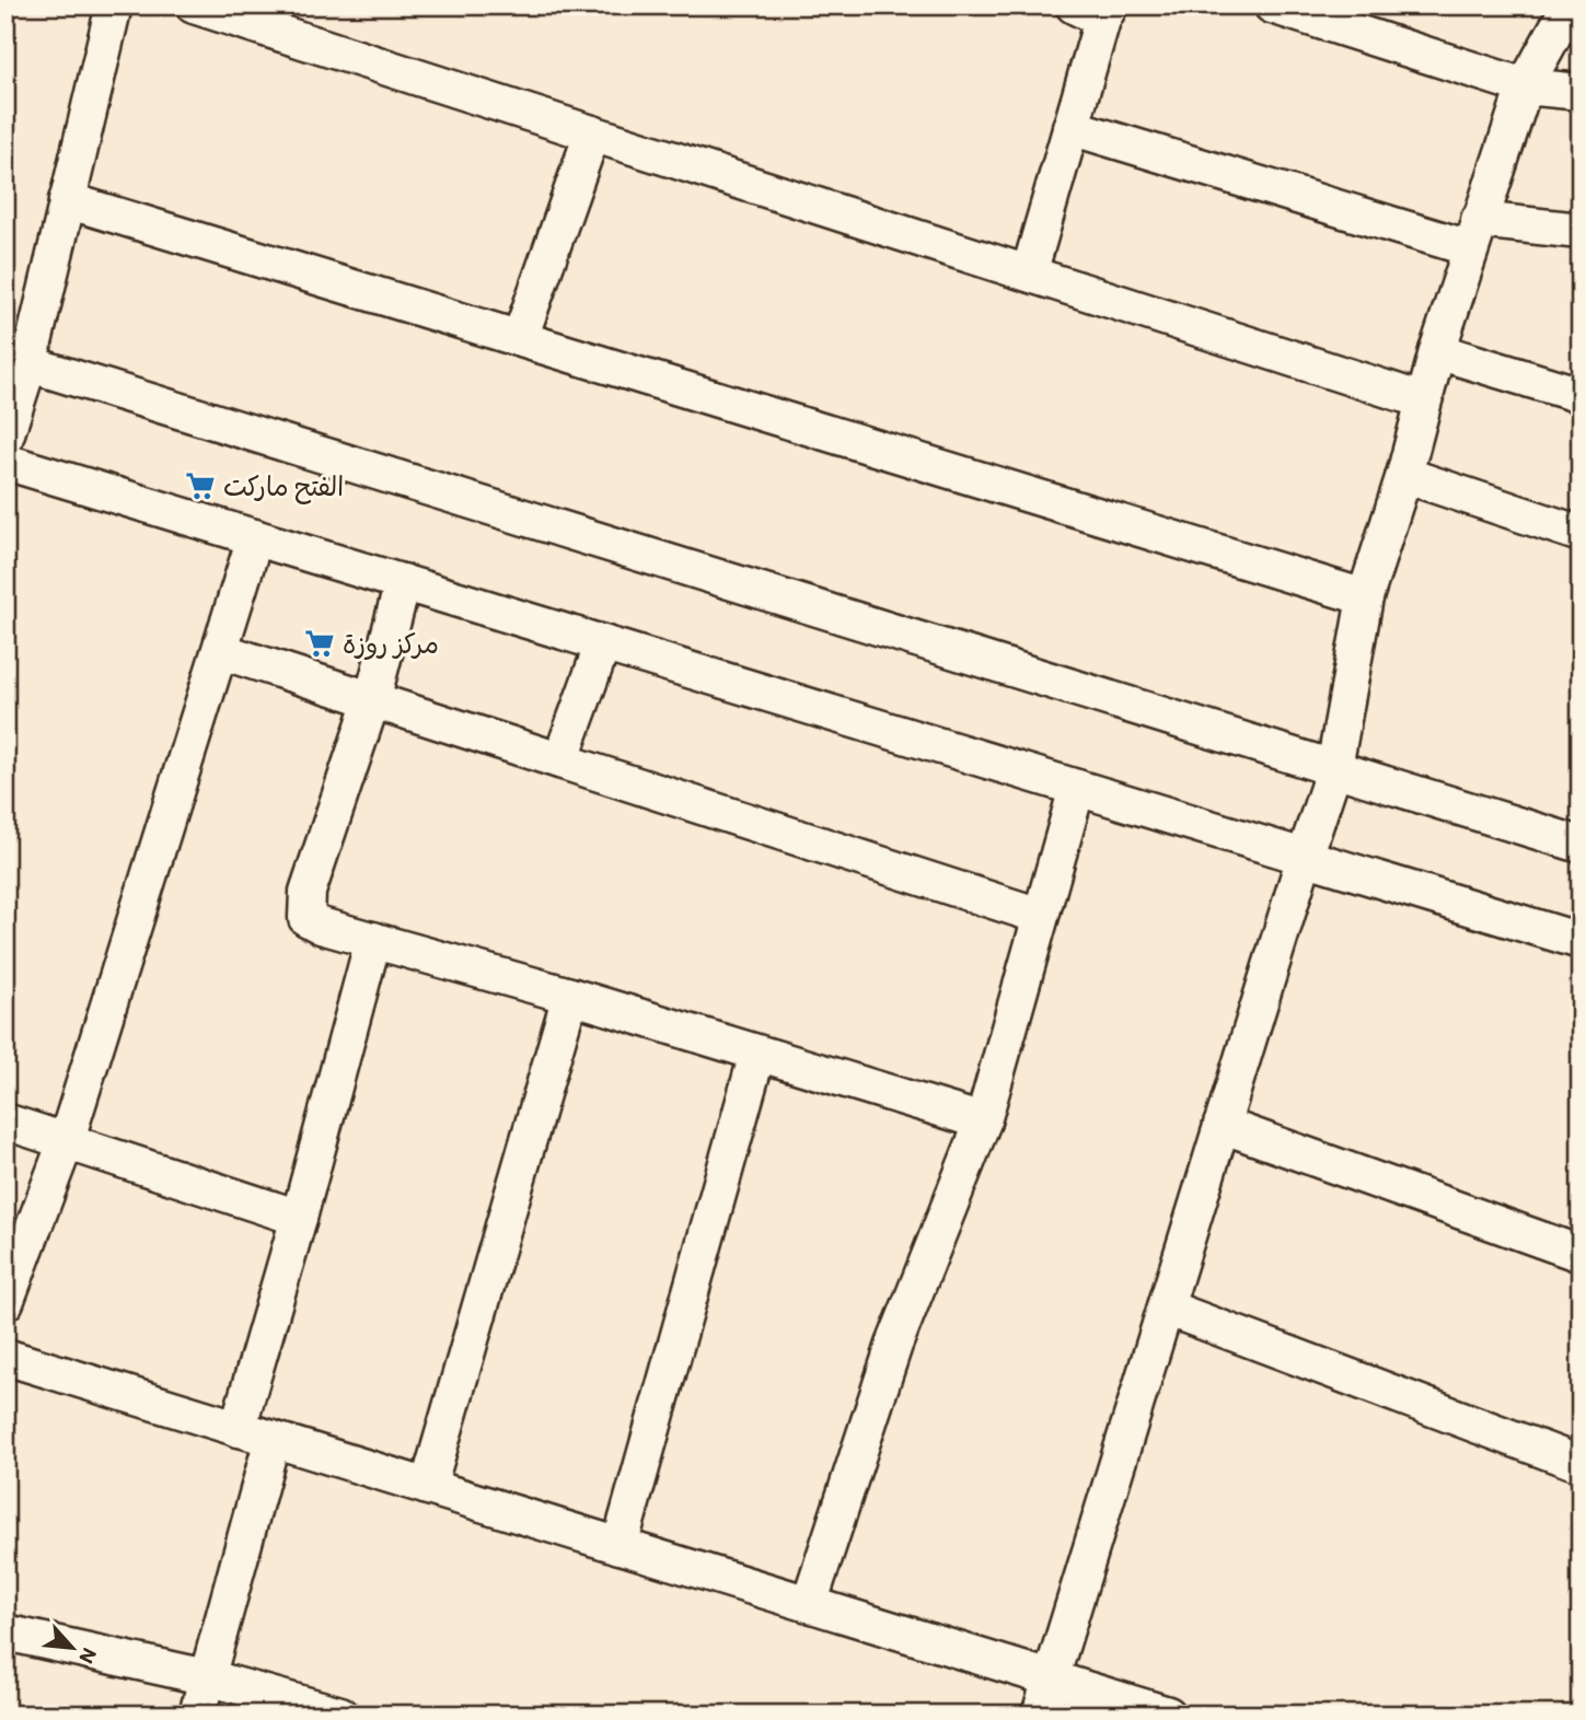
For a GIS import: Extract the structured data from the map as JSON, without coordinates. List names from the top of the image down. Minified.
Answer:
{"places":{"supermarket":["الفتح ماركت","مركز روزة"]},"north":"bottom right"}
